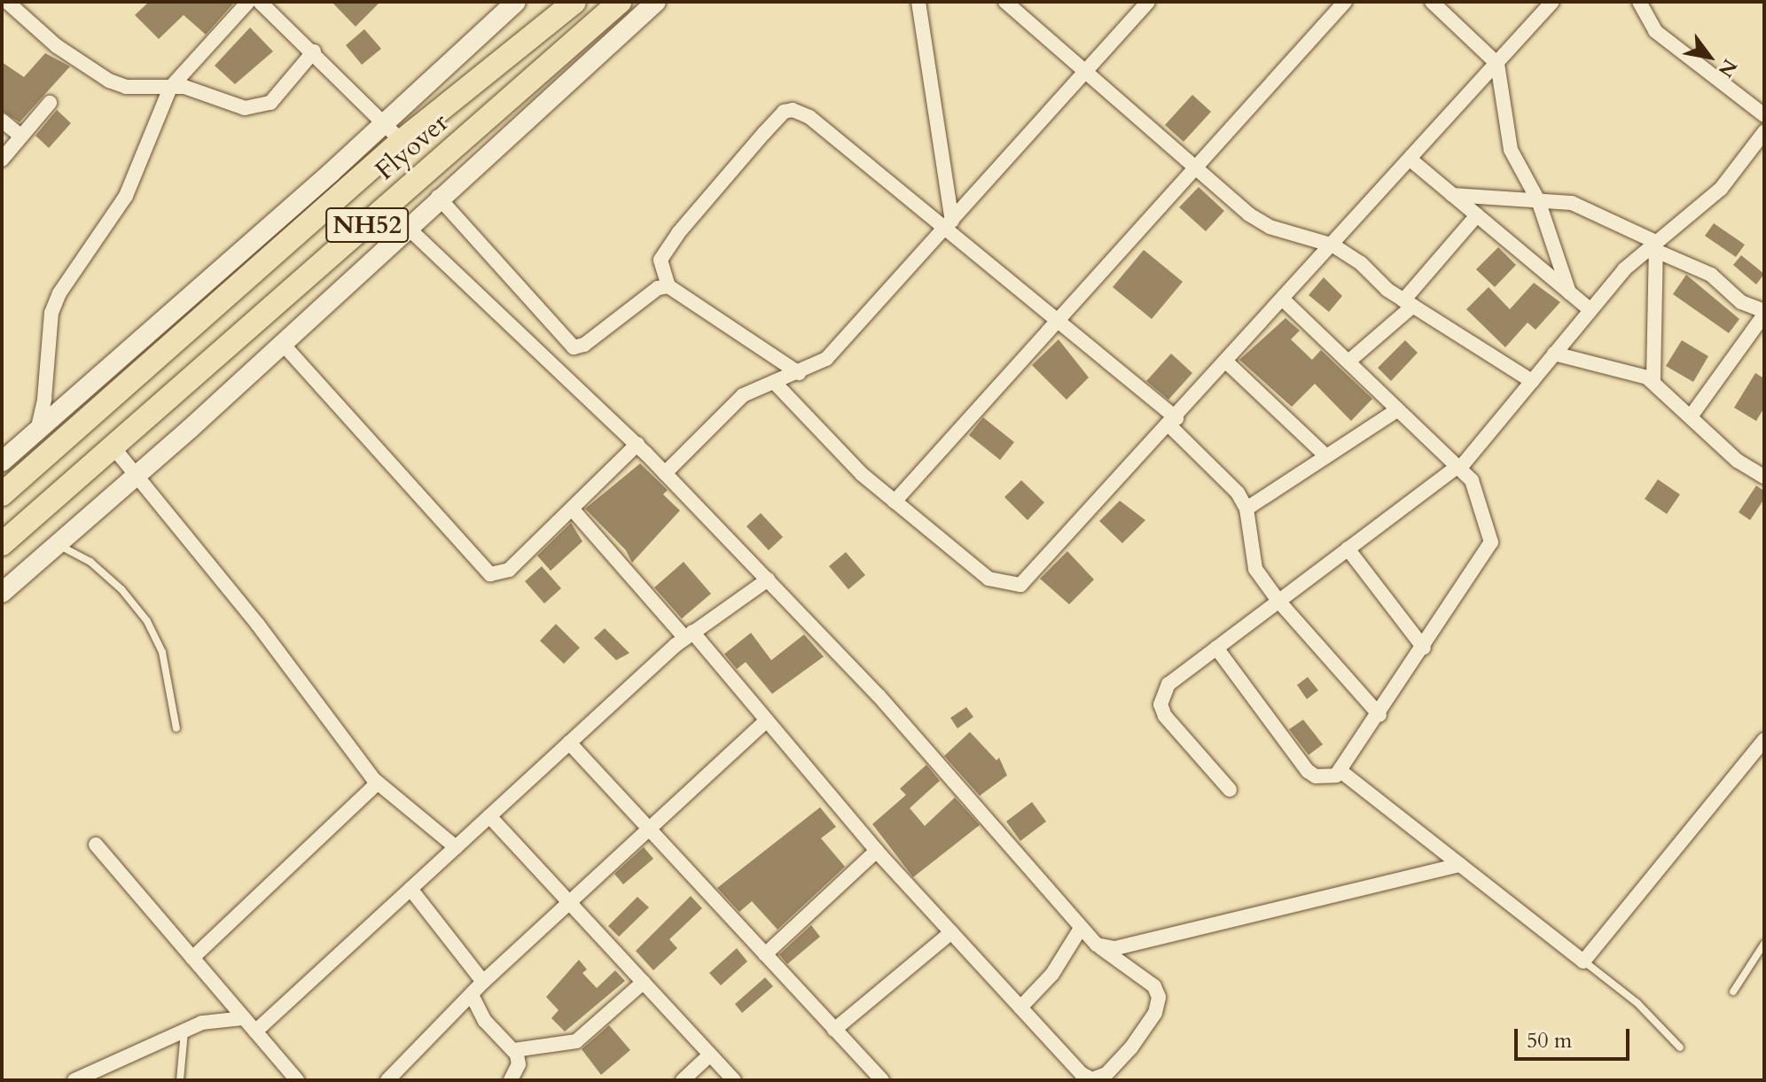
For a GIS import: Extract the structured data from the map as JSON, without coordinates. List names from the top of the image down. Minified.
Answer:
{"streets":{"highway":["Flyover","NH52"]},"crossings":[["Flyover","NH52"]],"scale_bar":"50 m","north":"bottom right"}
